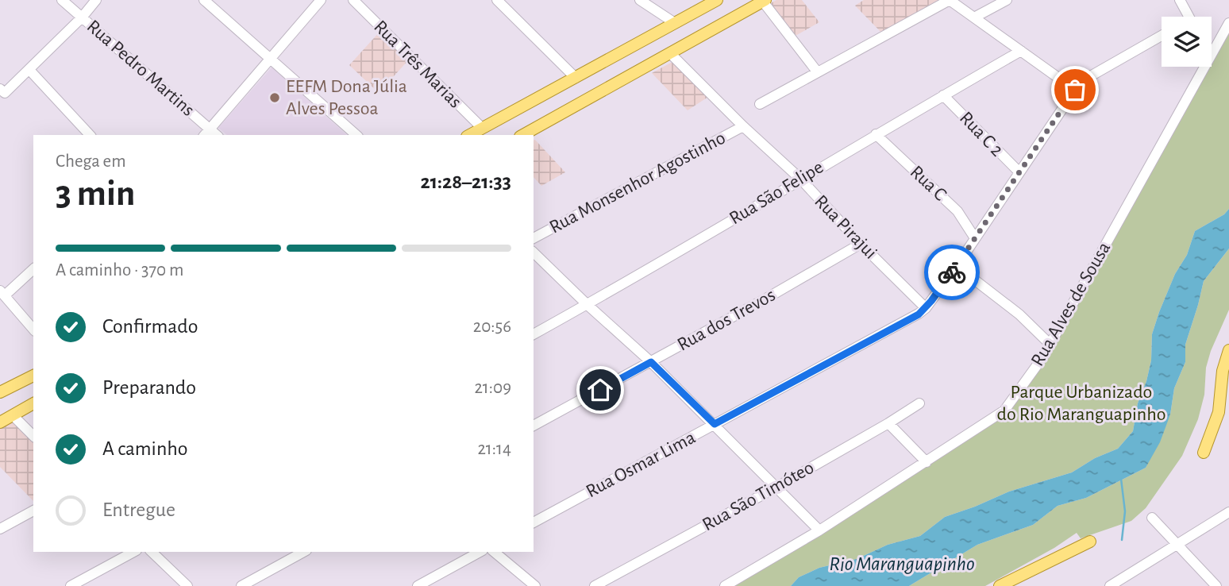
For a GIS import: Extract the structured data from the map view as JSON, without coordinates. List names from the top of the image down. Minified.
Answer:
{"streets":{"street":["Rua Três Marias","Rua Pedro Martins","Rua C 2","Rua Monsenhor Agostinho","Rua C","Rua São Felipe","Rua Pirajui","Rua Alves de Sousa","Rua dos Trevos","Rua Osmar Lima","Rua São Timóteo"]},"crossings":[["Rua C 2","Rua São Felipe"],["Rua C 2","Rua Osmar Lima"],["Rua Monsenhor Agostinho","Rua Pirajui"],["Rua C","Rua São Felipe"],["Rua C","Rua Osmar Lima"],["Rua São Felipe","Rua Pirajui"],["Rua Pirajui","Rua dos Trevos"],["Rua Pirajui","Rua Osmar Lima"]],"water":["Rio Maranguapinho"],"parks":["Parque Urbanizado do Rio Maranguapinho"],"places":["EEFM Dona Júlia Alves Pessoa"],"page":{"heading":["3 min","Chega em","21:28–21:33"],"bar":"A caminho · 370 m","list":[["Confirmado","20:56"],["Preparando","21:09"],["A caminho","21:14"],"Entregue"]}}
